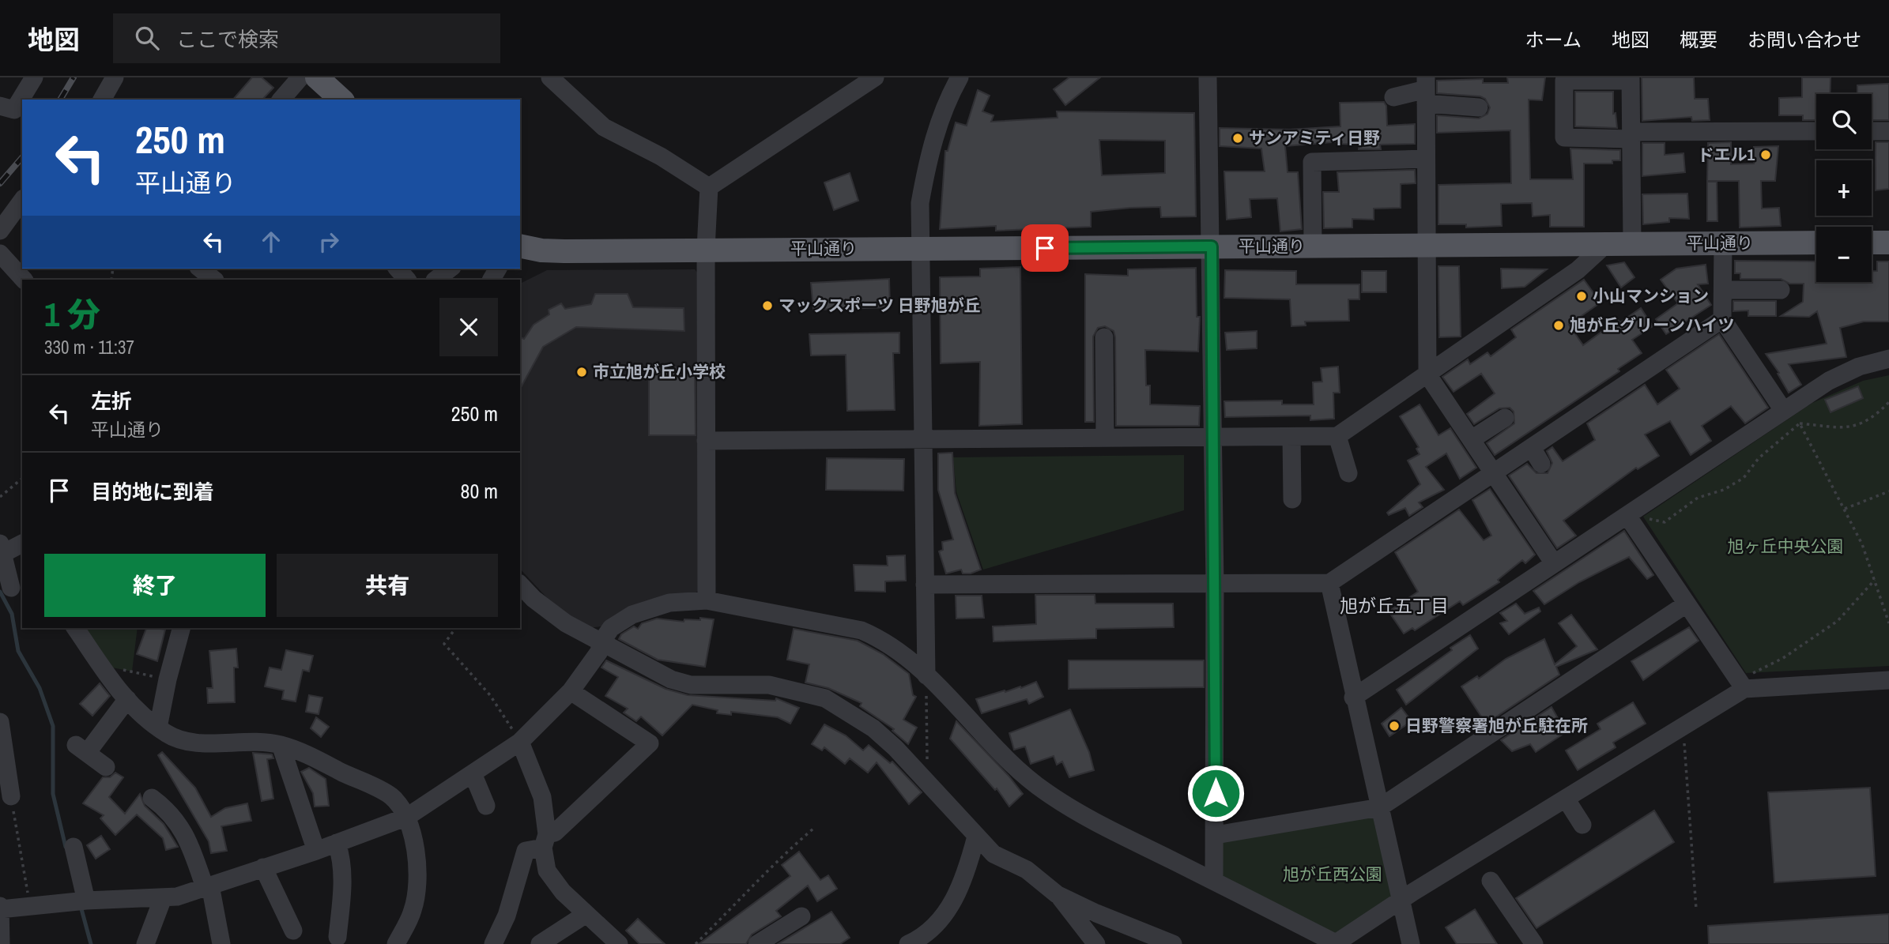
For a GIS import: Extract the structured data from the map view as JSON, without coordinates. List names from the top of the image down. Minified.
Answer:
{"streets":{"main road":["平山通り"]},"districts":["旭が丘五丁目"],"parks":["旭ヶ丘中央公園","旭が丘西公園"],"places":["サンアミティ日野","ドエル1","小山マンション","マックスポーツ 日野旭が丘","旭が丘グリーンハイツ","市立旭が丘小学校","日野警察署旭が丘駐在所"],"page":{"header":"地図","search":"ここで検索","nav":["ホーム","地図","概要","お問い合わせ"],"map_buttons":["+","−"],"turn":["250 m","平山通り"],"heading":["1 分","330 m · 11:37"],"list":[{"name":"左折","note":"平山通り","value":"250 m"},{"name":"目的地に到着","value":"80 m"}],"buttons":["終了","共有"]}}
